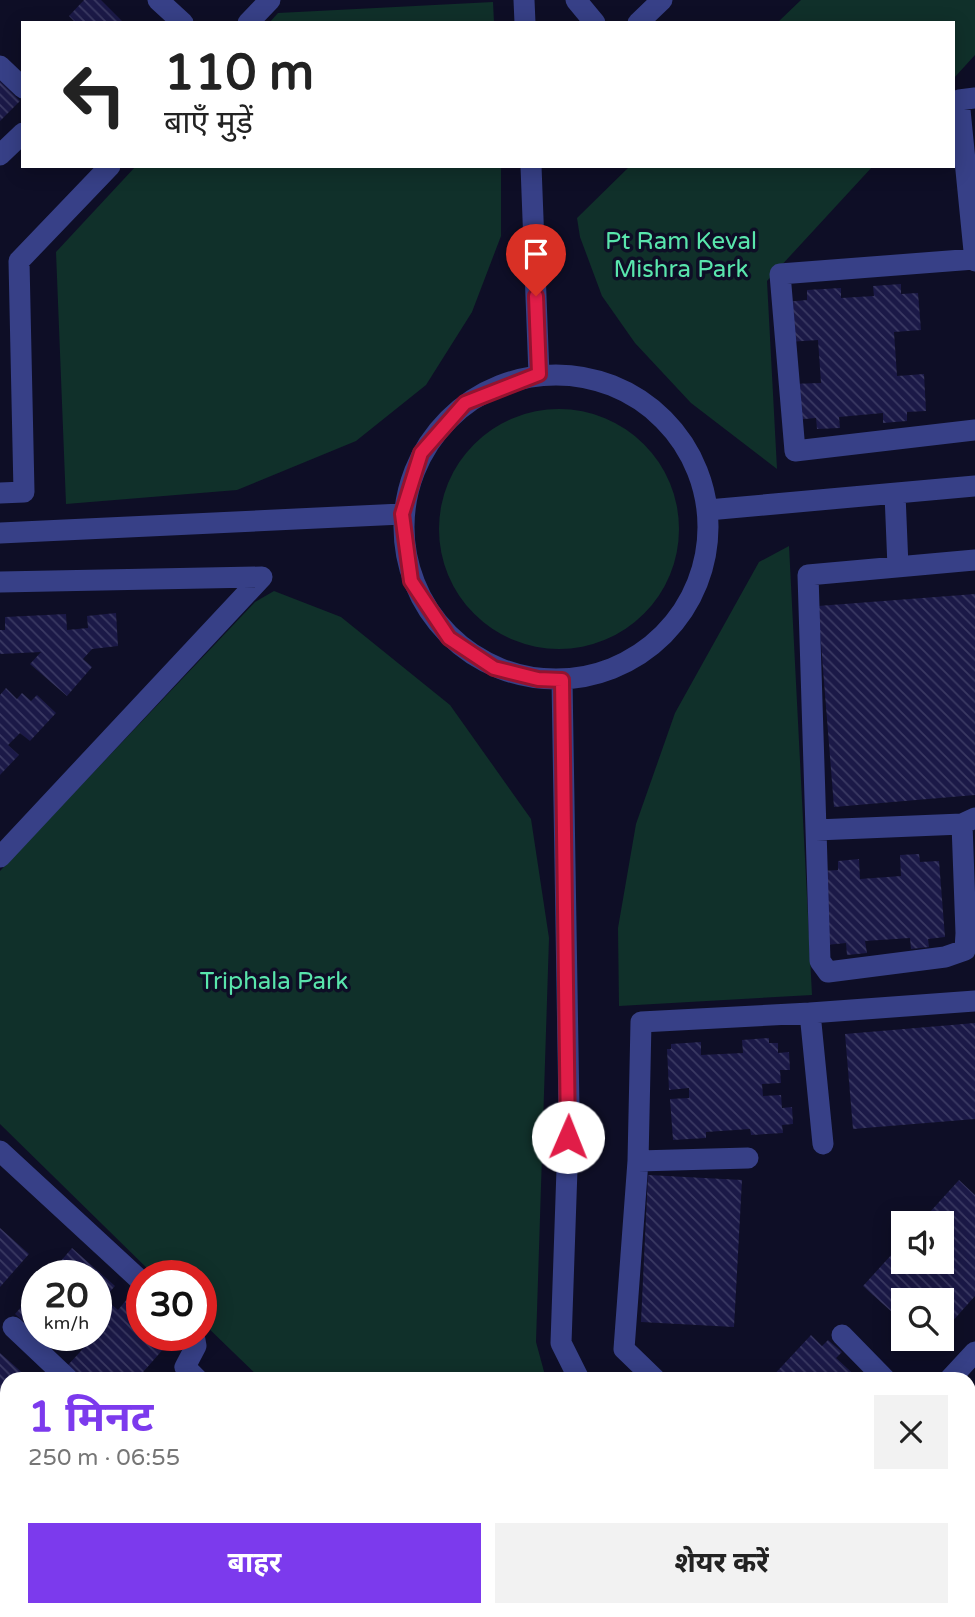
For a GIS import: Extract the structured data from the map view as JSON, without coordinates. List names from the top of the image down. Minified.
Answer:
{"parks":["Pt Ram Keval Mishra Park","Triphala Park"],"page":{"turn":["110 m","बाएँ मुड़ें"],"speed":"20 km/h","limit":"30","heading":["1 मिनट","250 m · 06:55"],"buttons":["बाहर","शेयर करें"]}}
